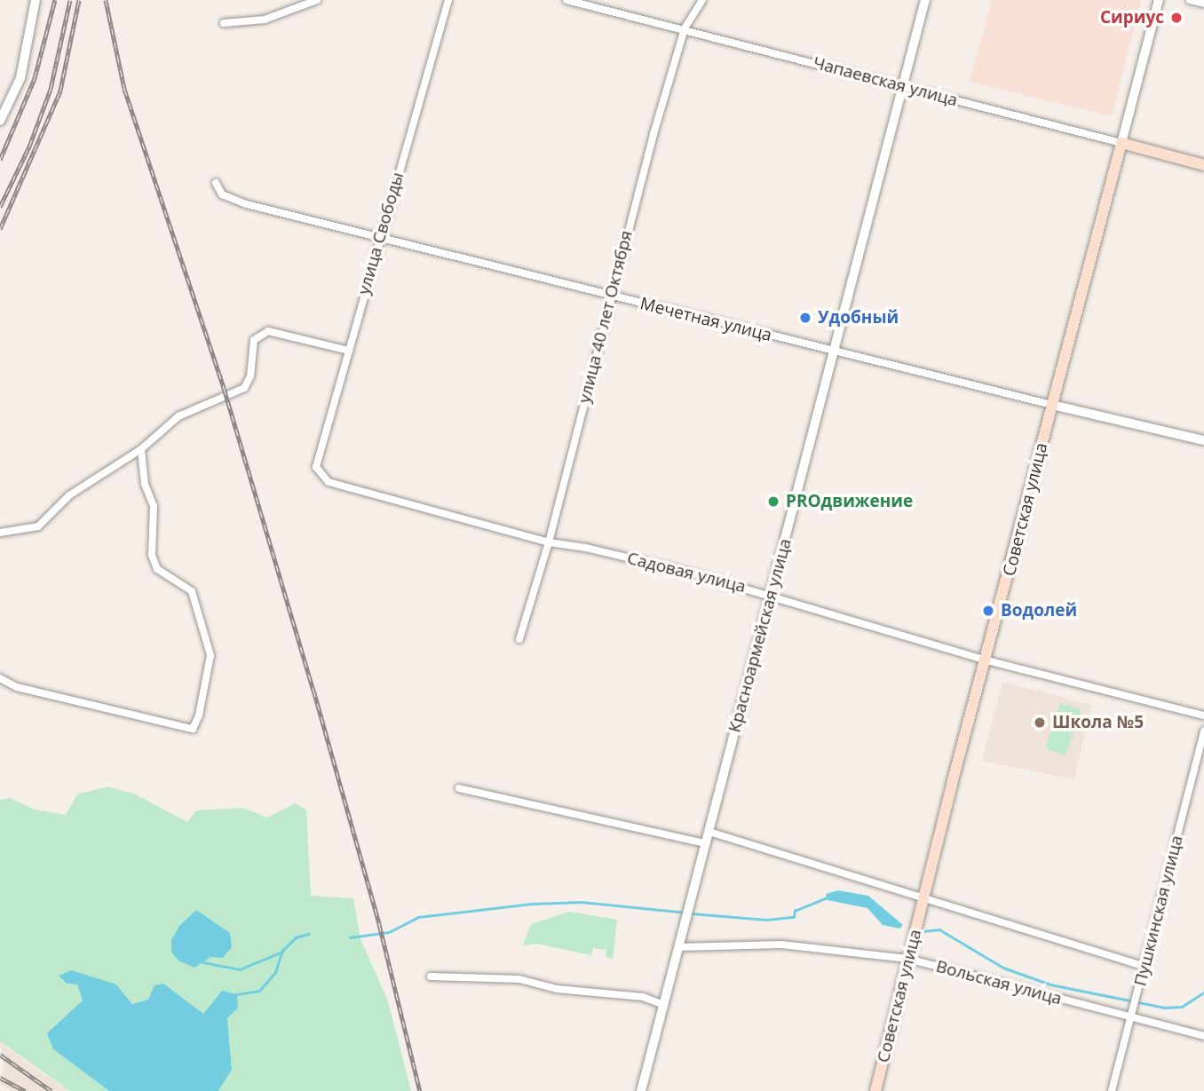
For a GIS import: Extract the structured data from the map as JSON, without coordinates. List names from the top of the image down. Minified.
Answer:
{"streets":{"main road":["Чапаевская улица","Советская улица"],"street":["улица Свободы","улица 40 лет Октября","Мечетная улица","Садовая улица","Красноармейская улица","Пушкинская улица","Вольская улица"]},"crossings":[["Чапаевская улица","улица 40 лет Октября"],["Чапаевская улица","Советская улица"],["Чапаевская улица","Красноармейская улица"],["улица Свободы","Мечетная улица"],["улица Свободы","Садовая улица"],["улица 40 лет Октября","Мечетная улица"],["улица 40 лет Октября","Садовая улица"],["Мечетная улица","Советская улица"],["Мечетная улица","Красноармейская улица"],["Советская улица","Садовая улица"],["Советская улица","Вольская улица"],["Садовая улица","Красноармейская улица"],["Красноармейская улица","Вольская улица"],["Пушкинская улица","Вольская улица"]],"places":["Сириус","Удобный","PROдвижение","Водолей","Школа №5"]}
